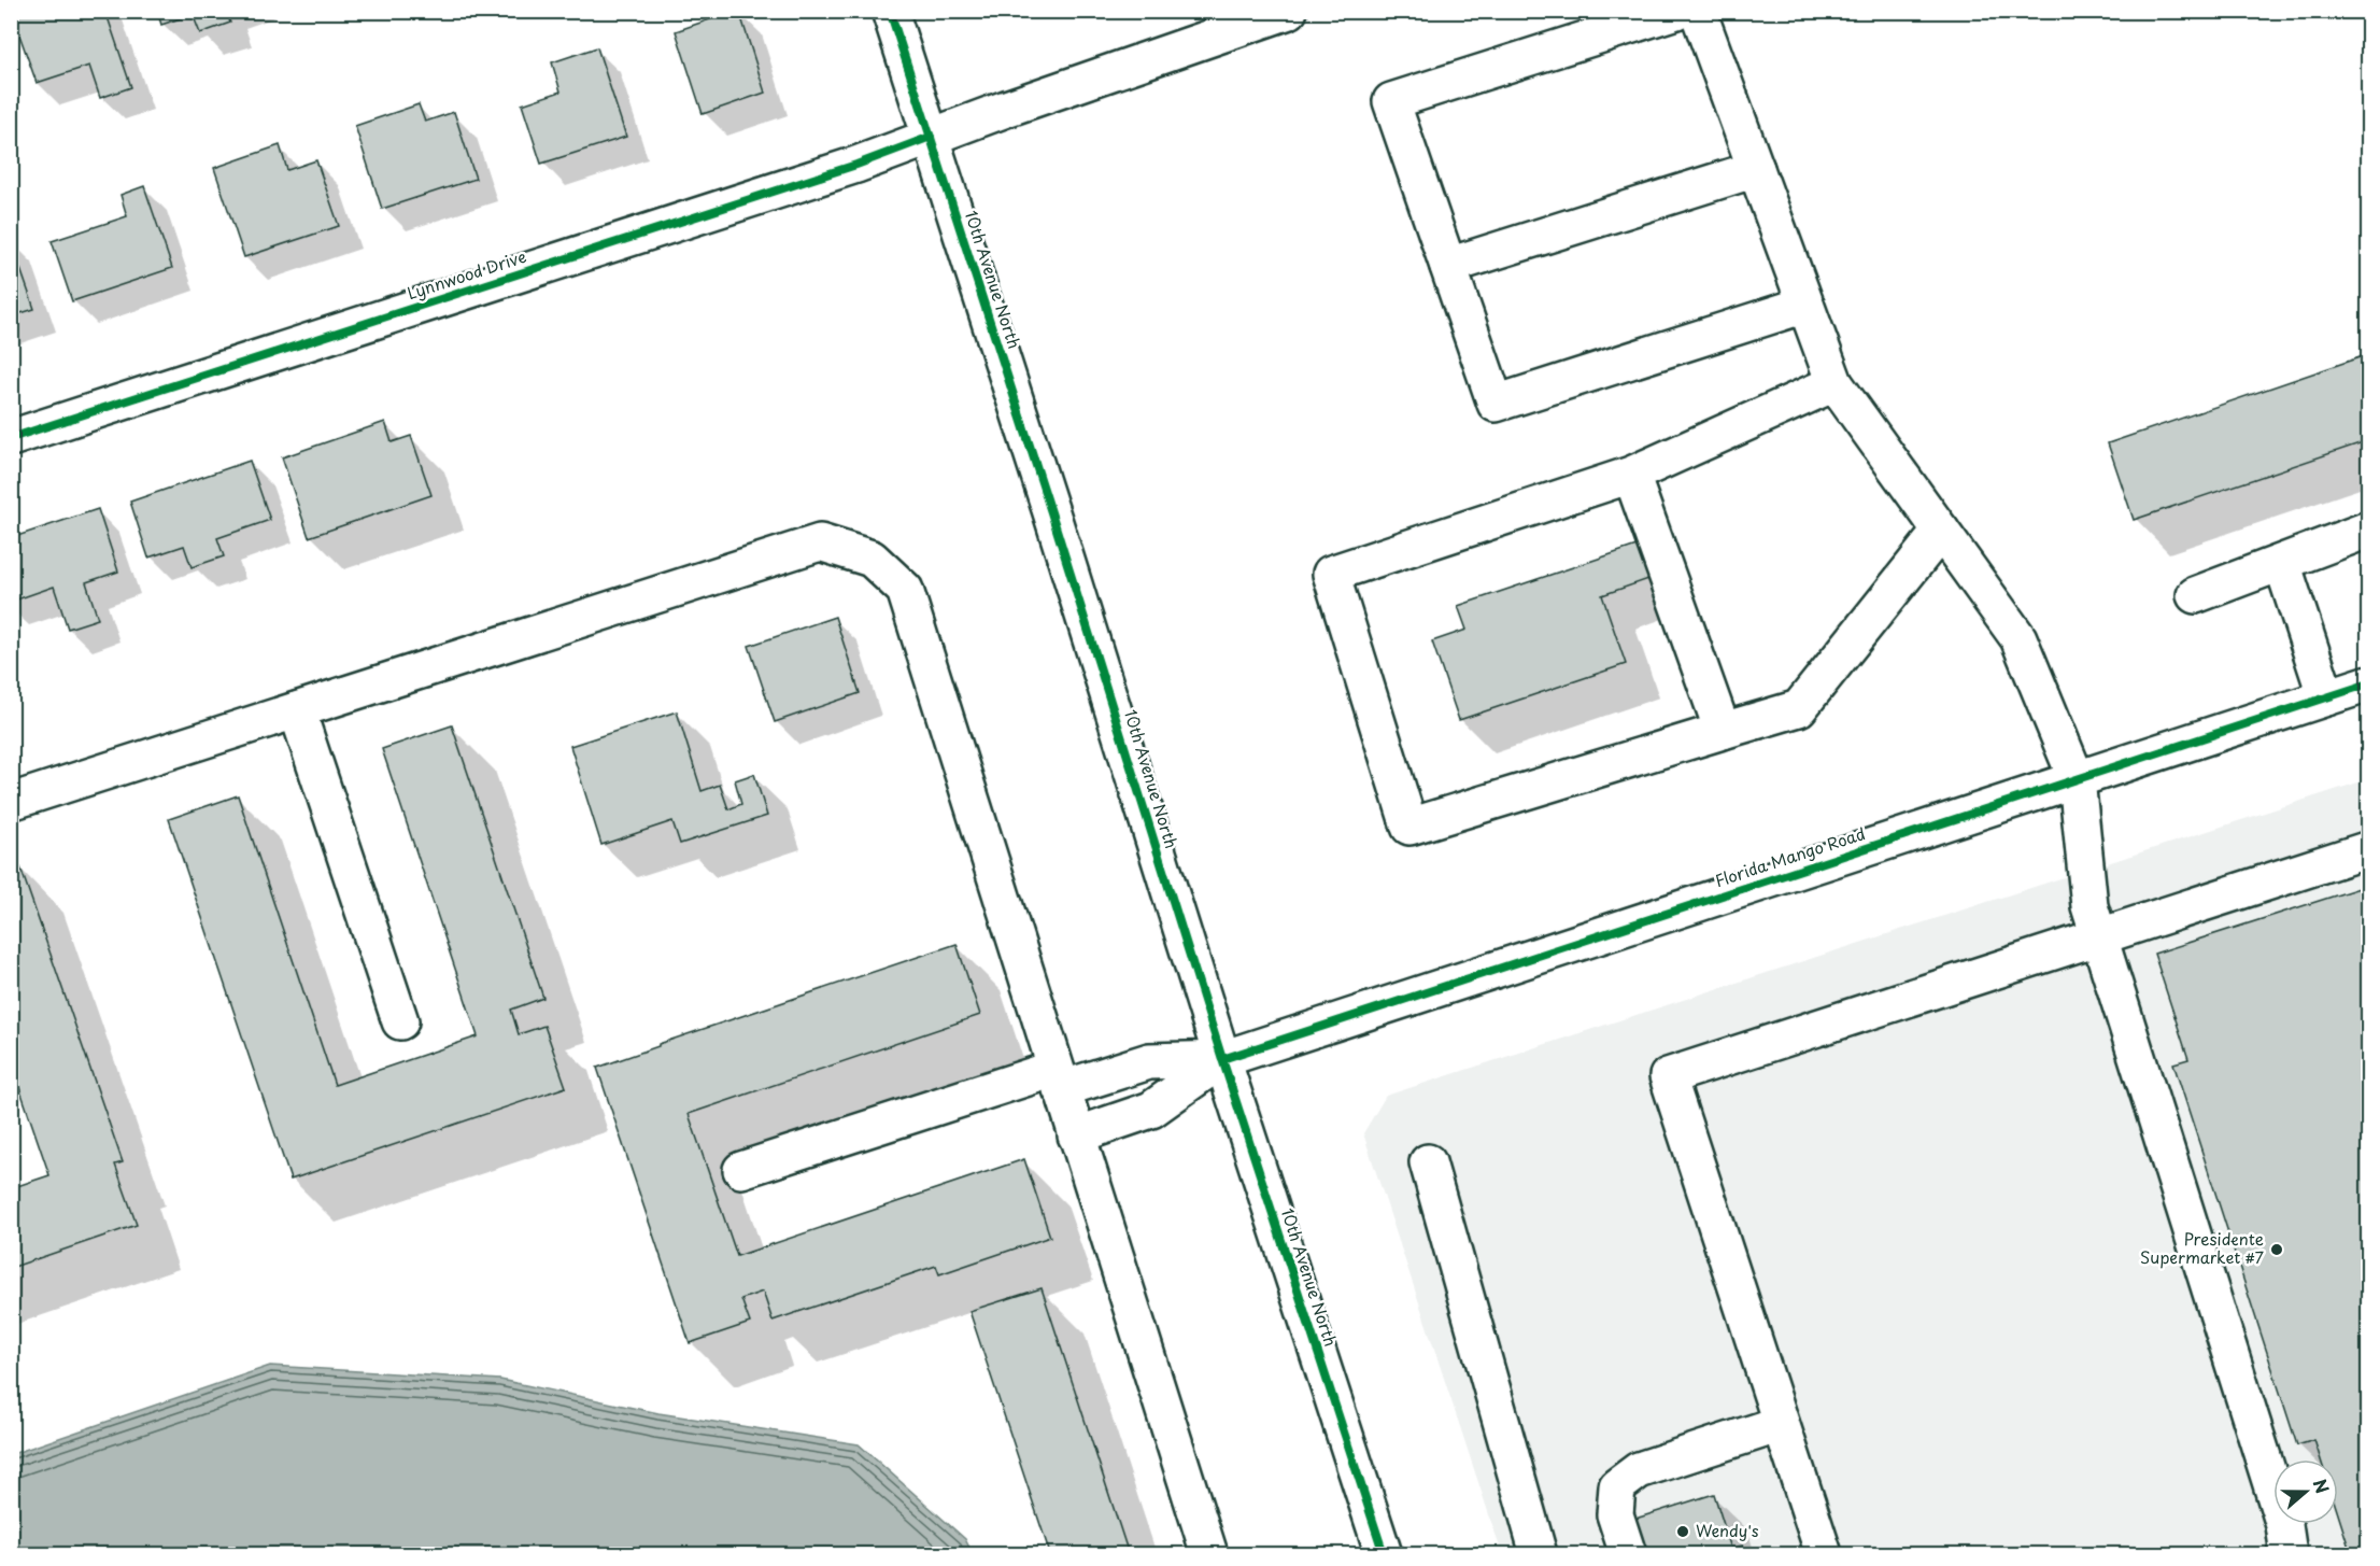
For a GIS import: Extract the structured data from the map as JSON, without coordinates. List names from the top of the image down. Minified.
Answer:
{"streets":{"street":["Lynnwood Drive","10th Avenue North","Florida Mango Road"]},"crossings":[["Lynnwood Drive","10th Avenue North"],["10th Avenue North","Florida Mango Road"]],"places":["Presidente Supermarket #7","Wendy's"],"north":"right"}
